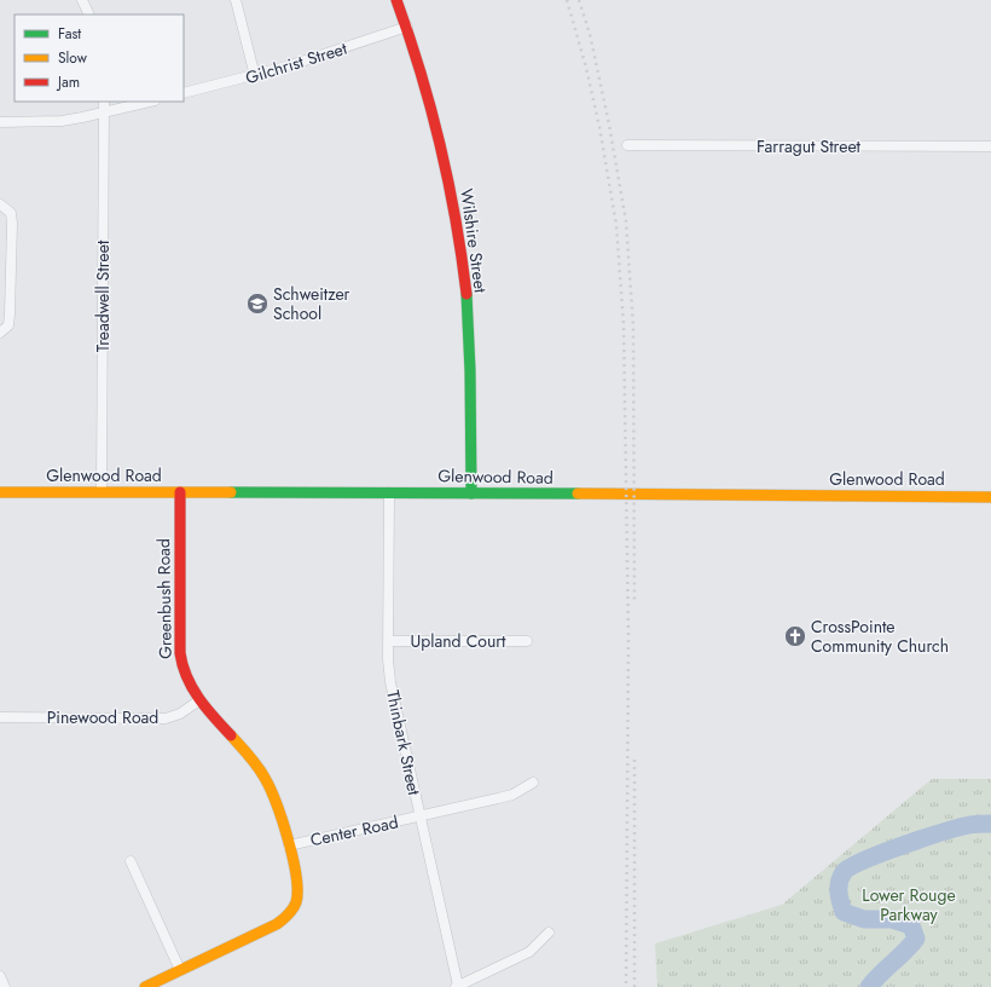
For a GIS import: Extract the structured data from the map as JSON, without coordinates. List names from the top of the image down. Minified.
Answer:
{"streets":{"street":["Gilchrist Street","Farragut Street","Wilshire Street","Treadwell Street","Glenwood Road","Greenbush Road","Upland Court","Pinewood Road","Thinbark Street","Center Road"]},"crossings":[["Gilchrist Street","Wilshire Street"],["Wilshire Street","Glenwood Road"],["Treadwell Street","Glenwood Road"],["Glenwood Road","Greenbush Road"],["Glenwood Road","Thinbark Street"],["Greenbush Road","Pinewood Road"],["Greenbush Road","Center Road"],["Upland Court","Thinbark Street"],["Thinbark Street","Center Road"]],"parks":["Lower Rouge Parkway"],"places":{"school or university":["Schweitzer School"],"church":["CrossPointe Community Church"]},"legend":["Fast","Slow","Jam"]}
